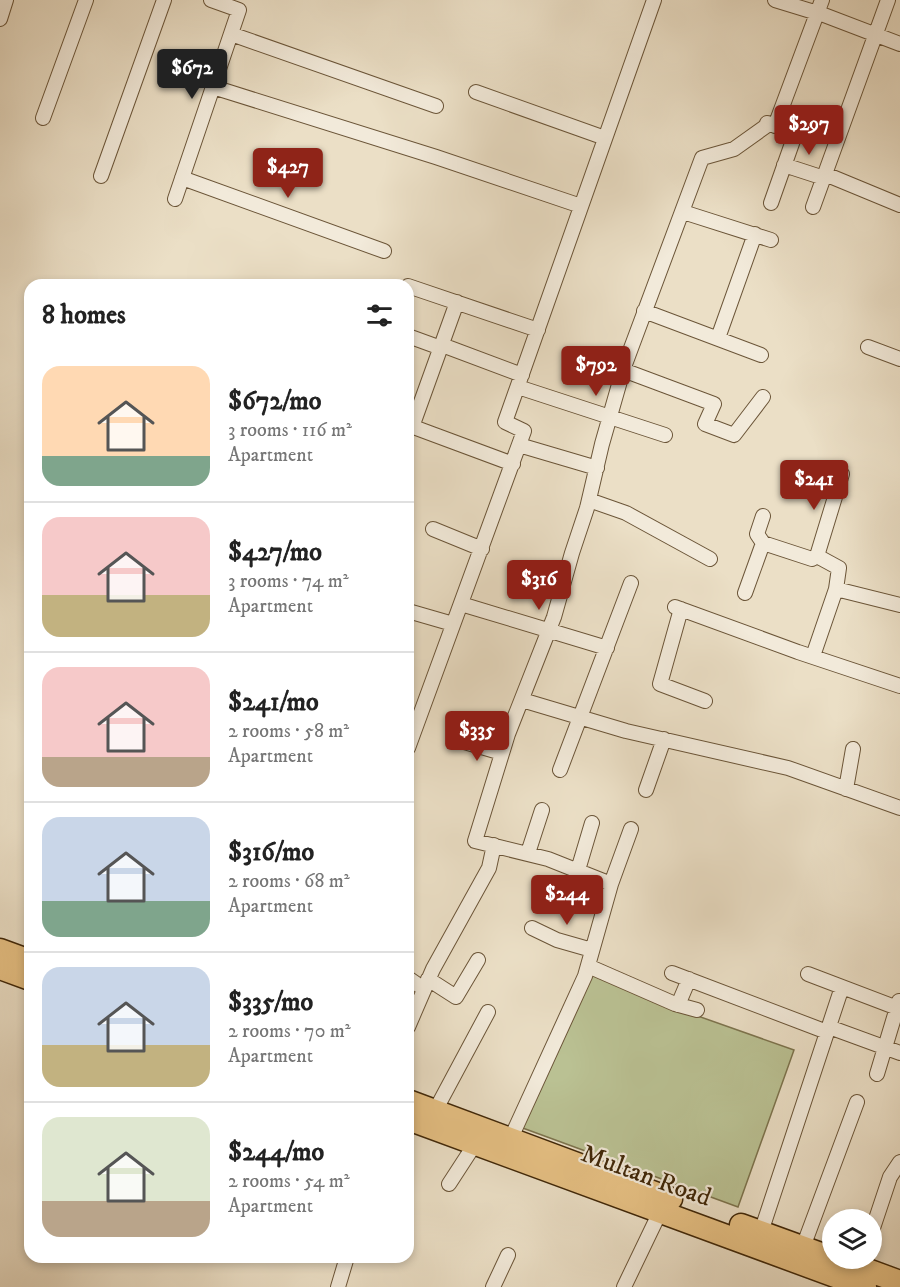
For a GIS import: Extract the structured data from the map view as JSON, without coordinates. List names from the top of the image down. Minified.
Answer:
{"streets":{"main road":["Multan Road"]},"page":{"price":["$672","$297","$427","$792","$241","$316","$335","$244"],"heading":"8 homes","list":[{"name":"$672/mo","note":"3 rooms · 116 m² · Apartment"},{"name":"$427/mo","note":"3 rooms · 74 m² · Apartment"},{"name":"$241/mo","note":"2 rooms · 58 m² · Apartment"},{"name":"$316/mo","note":"2 rooms · 68 m² · Apartment"},{"name":"$335/mo","note":"2 rooms · 70 m² · Apartment"},{"name":"$244/mo","note":"2 rooms · 54 m² · Apartment"}]}}
